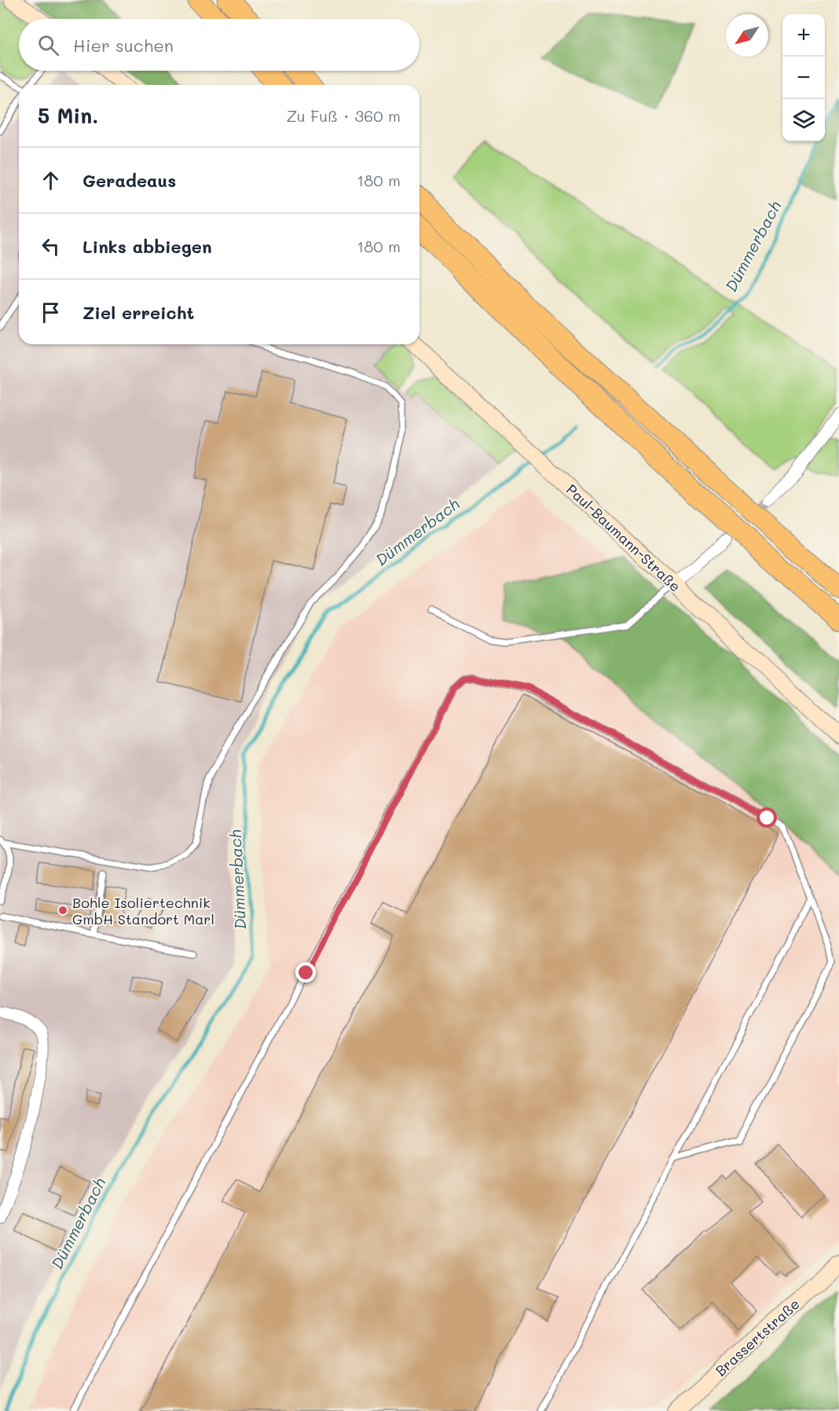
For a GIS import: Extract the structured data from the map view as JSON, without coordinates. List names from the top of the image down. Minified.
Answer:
{"streets":{"main road":["Paul-Baumann-Straße","Brassertstraße"]},"water":["Dümmerbach"],"places":["Bohle Isoliertechnik GmbH Standort Marl"],"north":"bottom left","page":{"map_buttons":["+","−"],"search":"Hier suchen","heading":["5 Min.","Zu Fuß · 360 m"],"list":[["Geradeaus","180 m"],["Links abbiegen","180 m"],"Ziel erreicht"]}}
